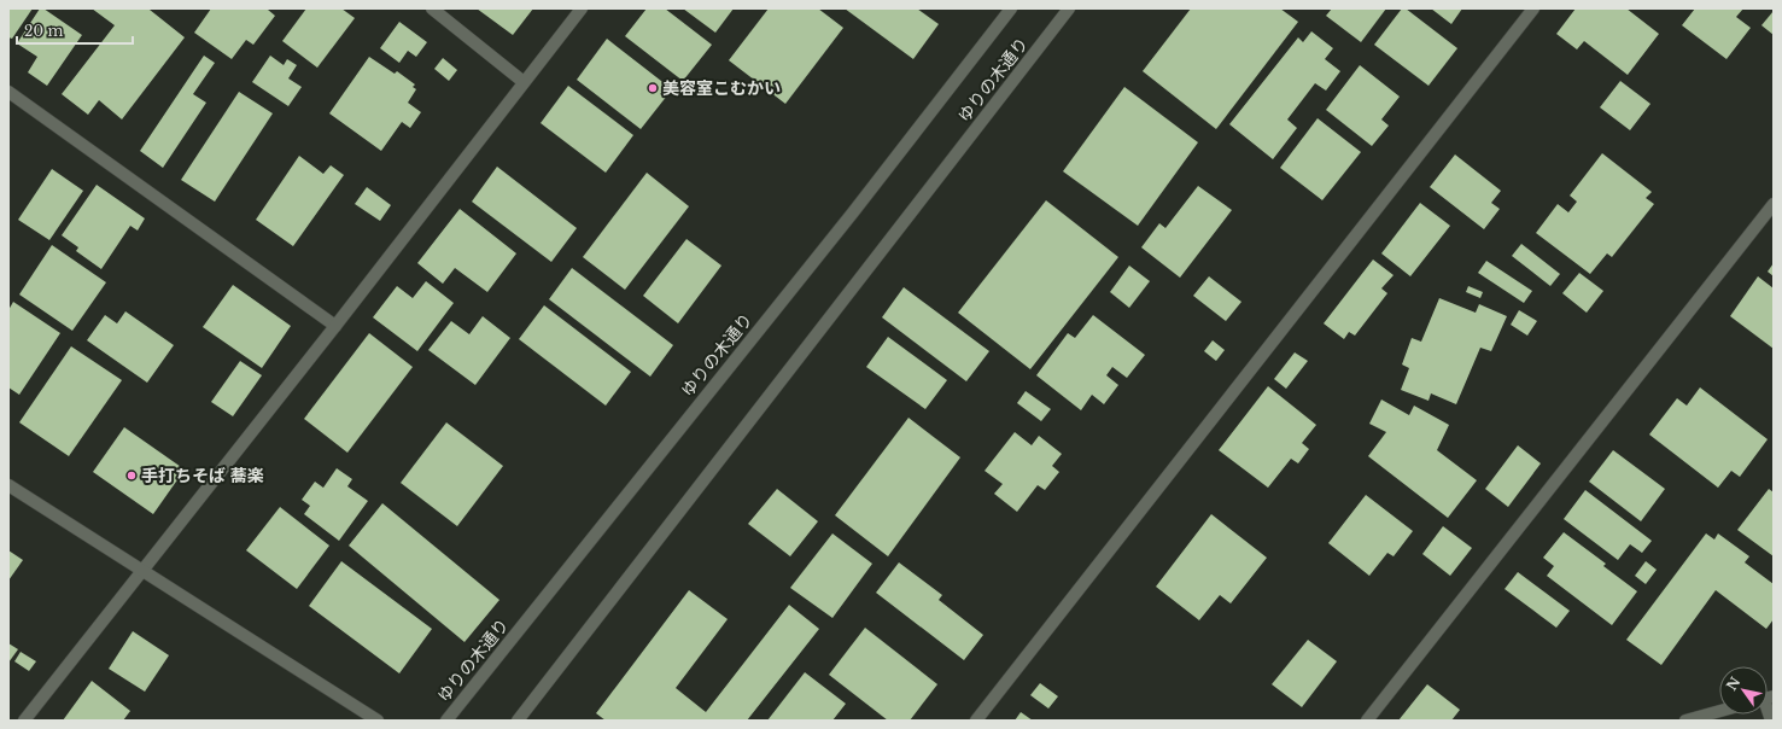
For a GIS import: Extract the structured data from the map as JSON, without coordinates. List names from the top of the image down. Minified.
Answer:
{"streets":{"street":["ゆりの木通り"]},"places":["美容室こむかい","手打ちそば 蕎楽"],"scale_bar":"20 m","north":"top left"}
